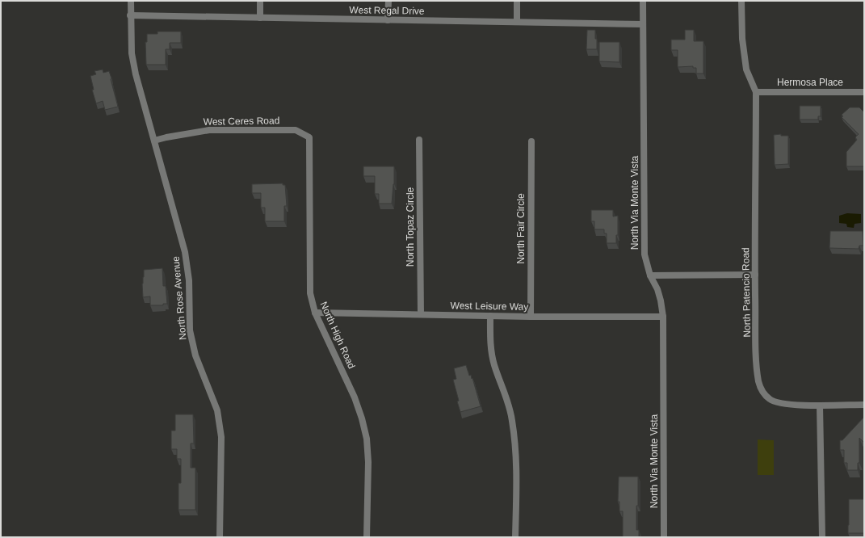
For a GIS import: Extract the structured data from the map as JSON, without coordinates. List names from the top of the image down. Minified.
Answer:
{"streets":{"street":["West Regal Drive","Hermosa Place","West Ceres Road","North Via Monte Vista","North Topaz Circle","North Fair Circle","North Patencio Road","North Rose Avenue","West Leisure Way","North High Road"]},"crossings":[["West Regal Drive","North Via Monte Vista"],["West Regal Drive","North Rose Avenue"],["Hermosa Place","North Patencio Road"],["West Ceres Road","North Rose Avenue"],["West Ceres Road","North High Road"],["North Via Monte Vista","West Leisure Way"],["North Topaz Circle","West Leisure Way"],["North Fair Circle","West Leisure Way"],["West Leisure Way","North High Road"]]}
